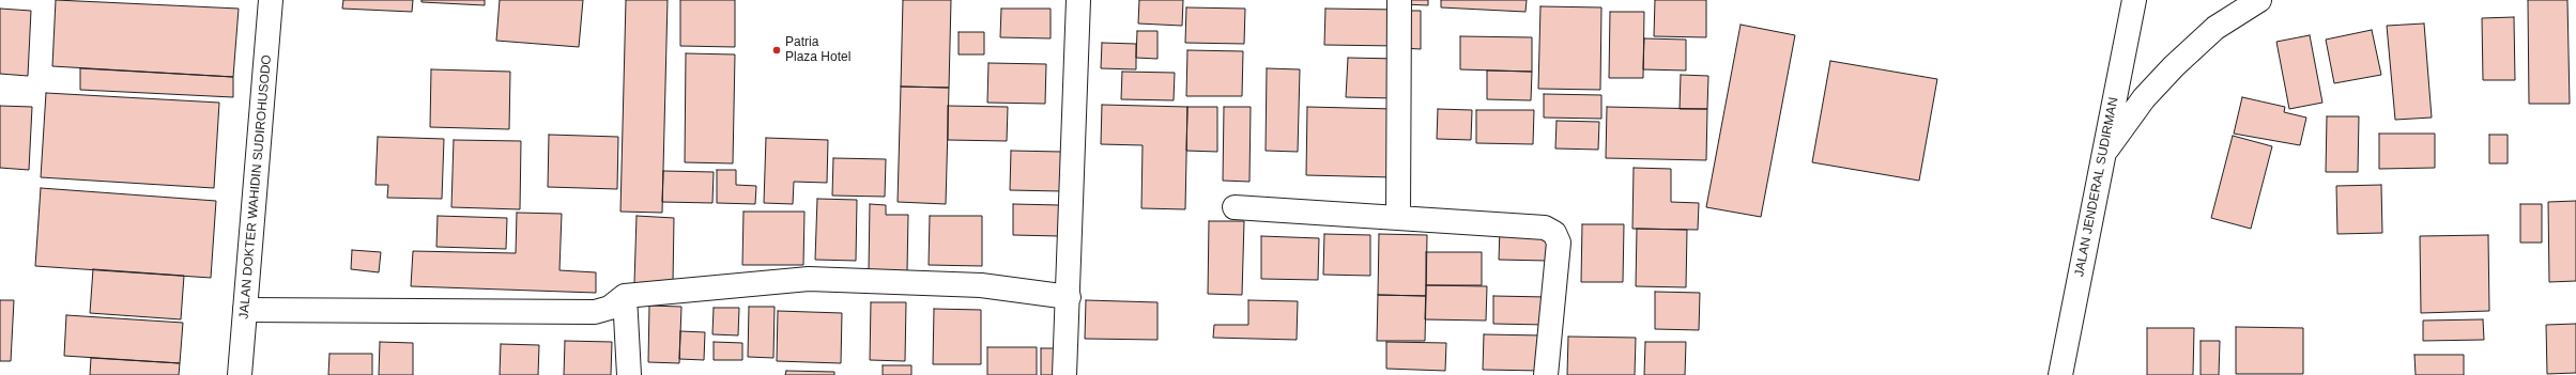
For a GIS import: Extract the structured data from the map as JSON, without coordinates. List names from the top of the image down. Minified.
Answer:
{"streets":{"street":["JALAN DOKTER WAHIDIN SUDIROHUSODO","JALAN JENDERAL SUDIRMAN"]},"places":["Patria Plaza Hotel"]}
